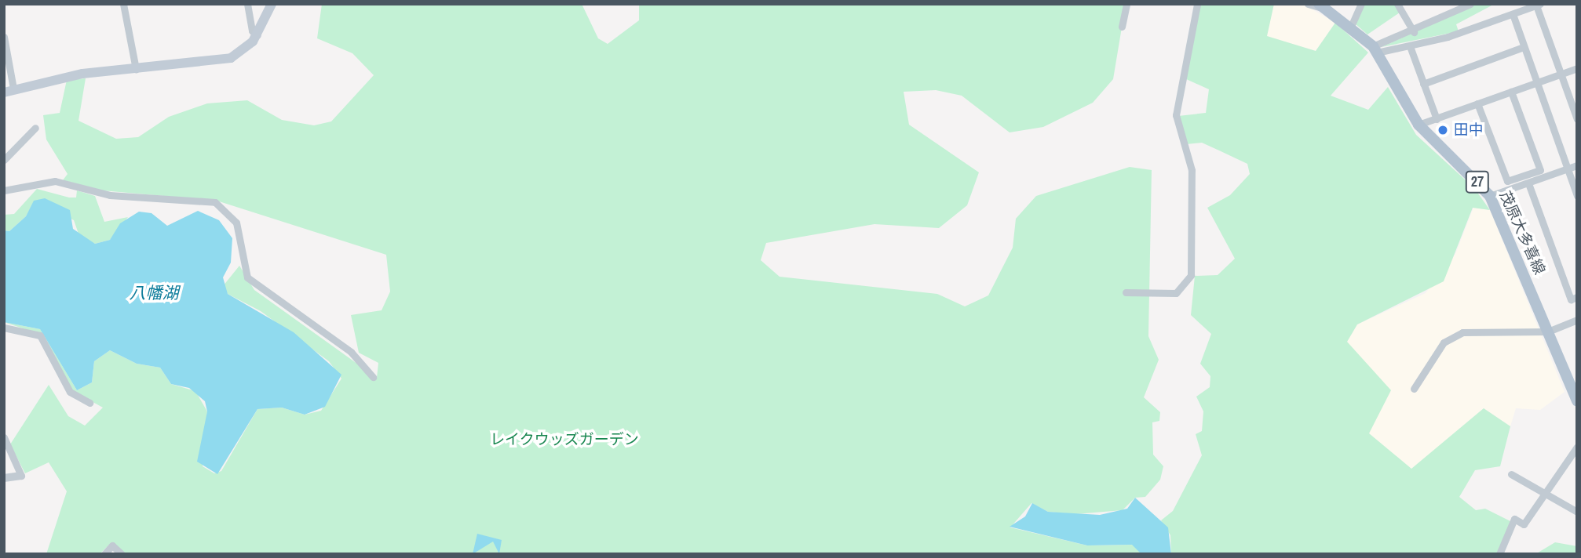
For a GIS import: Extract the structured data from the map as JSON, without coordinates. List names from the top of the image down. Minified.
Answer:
{"streets":{"main road":["27","茂原大多喜線"]},"water":["八幡湖"],"parks":["レイクウッズガーデン"],"places":["田中"]}
